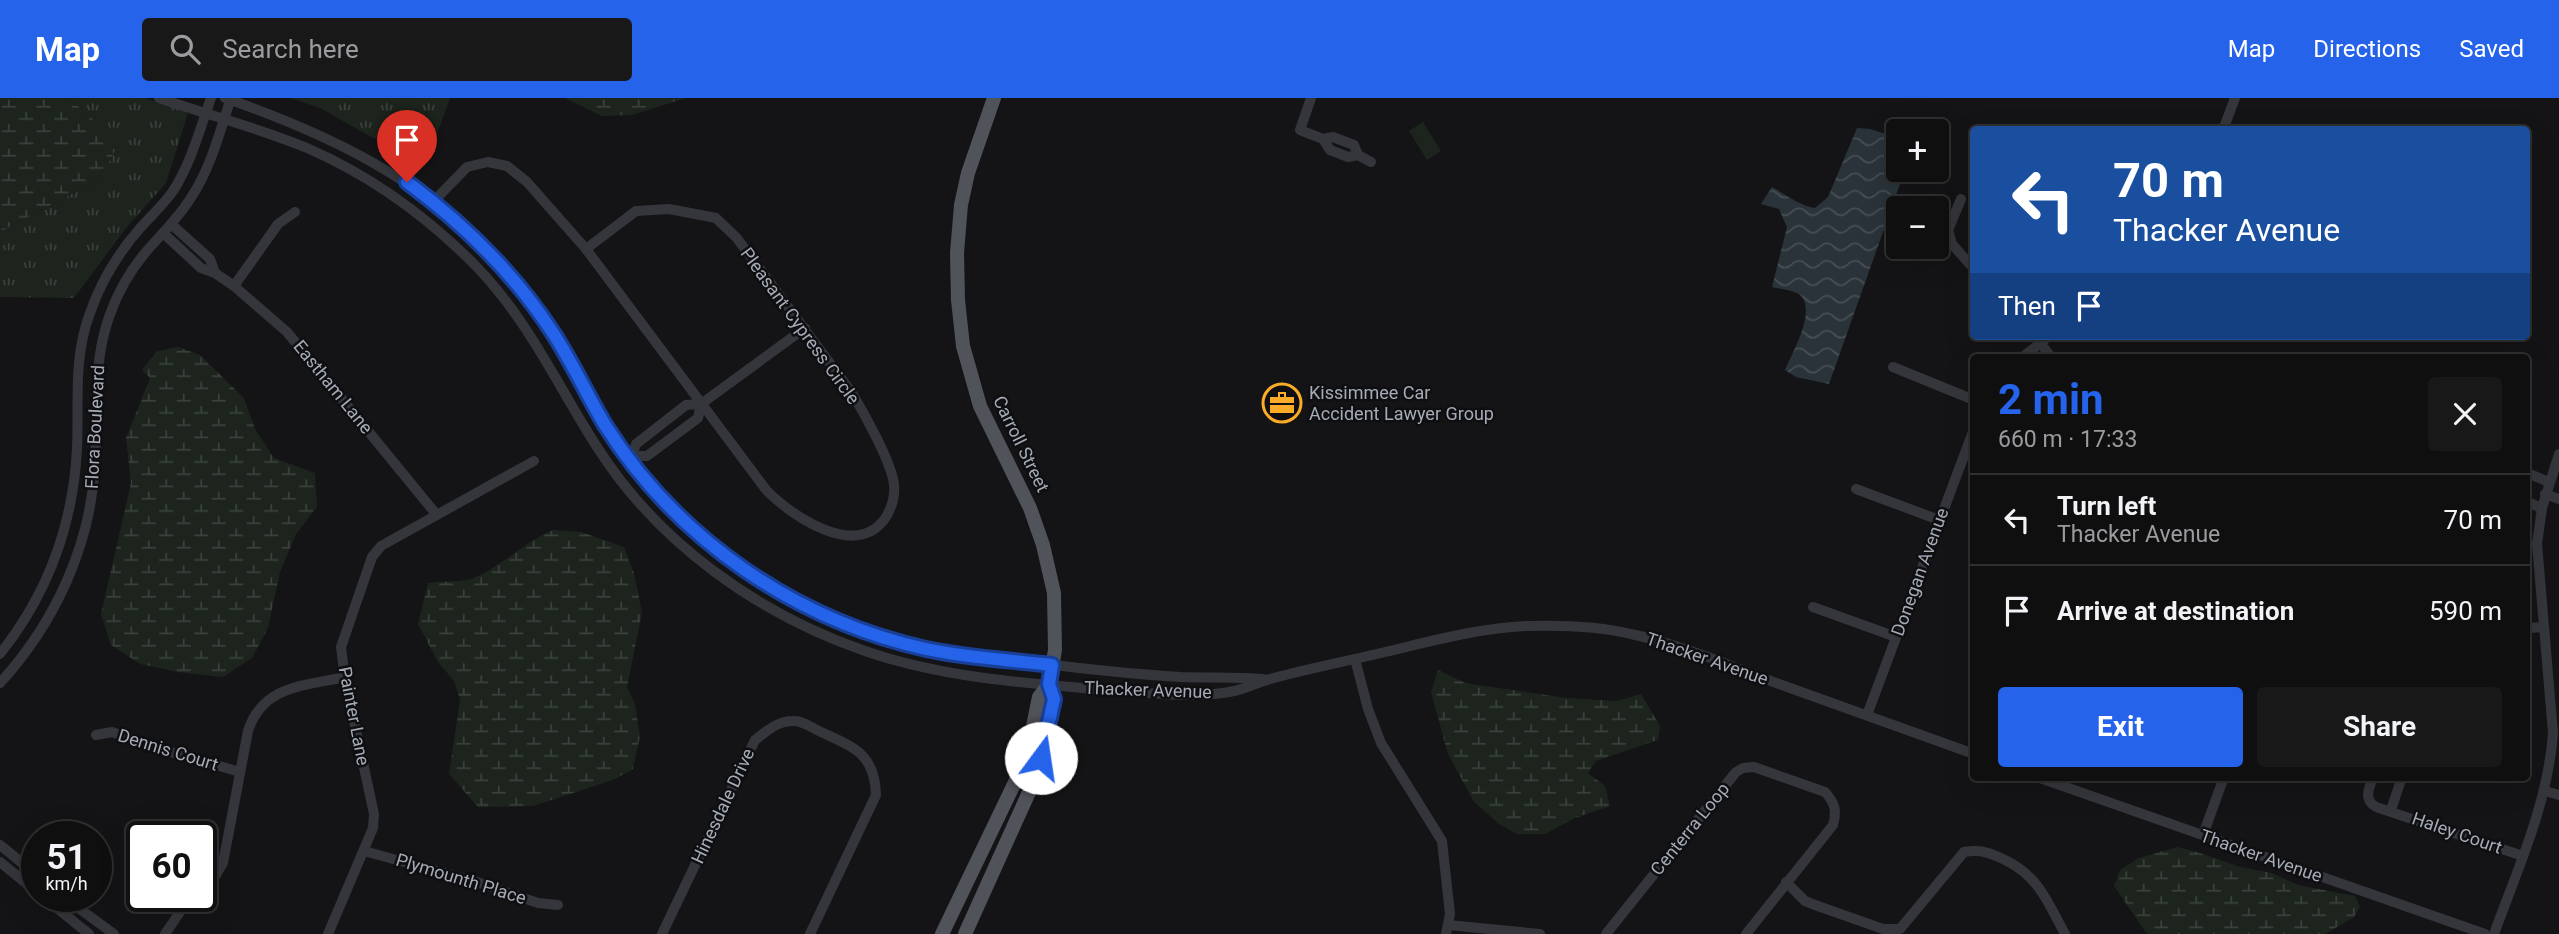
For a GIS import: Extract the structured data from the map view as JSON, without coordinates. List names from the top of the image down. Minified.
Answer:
{"streets":{"main road":["Carroll Street"],"street":["Pleasant Cypress Circle","Eastham Lane","Flora Boulevard","Donegan Avenue","Thacker Avenue","Painter Lane","Dennis Court","Hinesdale Drive","Centerra Loop","Haley Court","Plymounth Place"]},"crossings":[["Pleasant Cypress Circle","Thacker Avenue"],["Eastham Lane","Flora Boulevard"],["Eastham Lane","Painter Lane"],["Flora Boulevard","Thacker Avenue"],["Carroll Street","Thacker Avenue"],["Donegan Avenue","Thacker Avenue"],["Painter Lane","Plymounth Place"]],"places":{"office":["Kissimmee Car Accident Lawyer Group"]},"page":{"header":"Map","search":"Search here","nav":["Map","Directions","Saved"],"map_buttons":["+","−"],"turn":["70 m","Thacker Avenue"],"then":"Then","heading":["2 min","660 m · 17:33"],"list":[{"name":"Turn left","note":"Thacker Avenue","value":"70 m"},{"name":"Arrive at destination","value":"590 m"}],"buttons":["Exit","Share"],"speed":"51 km/h","limit":"60"}}
